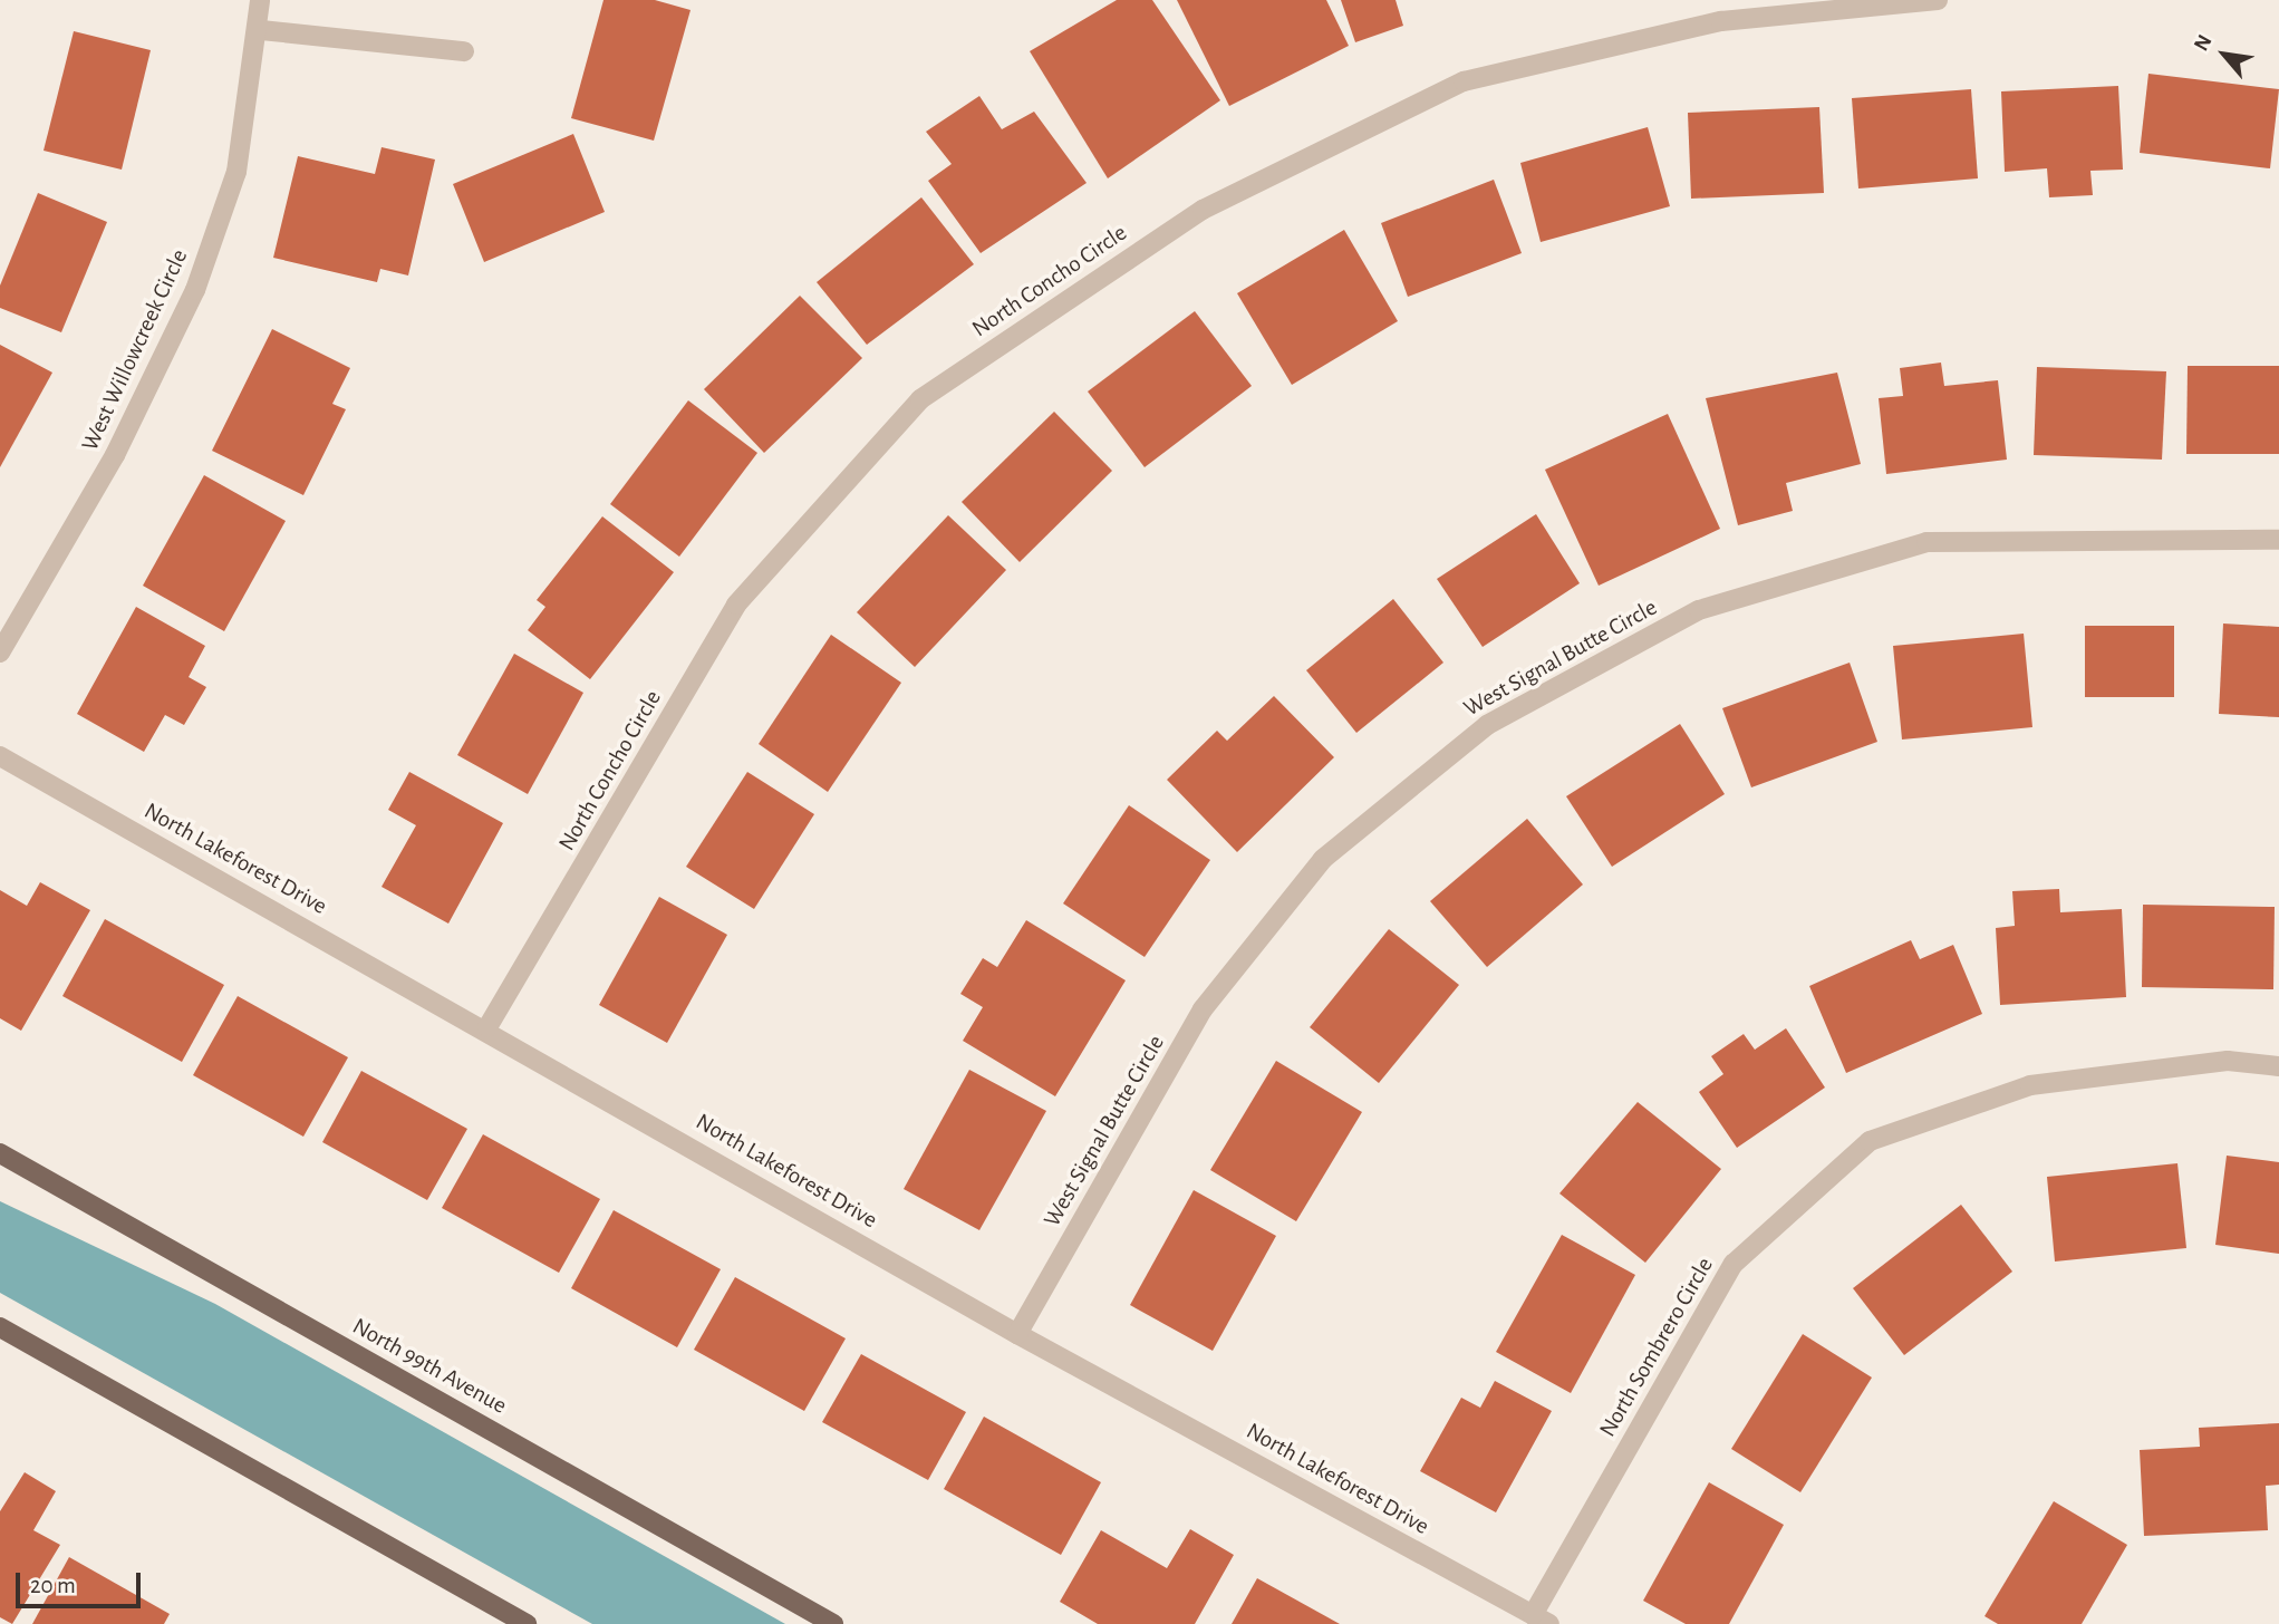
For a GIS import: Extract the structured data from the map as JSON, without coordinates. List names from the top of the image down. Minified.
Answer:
{"streets":{"main road":["North 99th Avenue"],"street":["North Concho Circle","West Willowcreek Circle","West Signal Butte Circle","North Lakeforest Drive","North Sombrero Circle"]},"crossings":[["North Concho Circle","North Lakeforest Drive"],["West Signal Butte Circle","North Lakeforest Drive"],["North Lakeforest Drive","North Sombrero Circle"]],"scale_bar":"20 m","north":"top left"}
